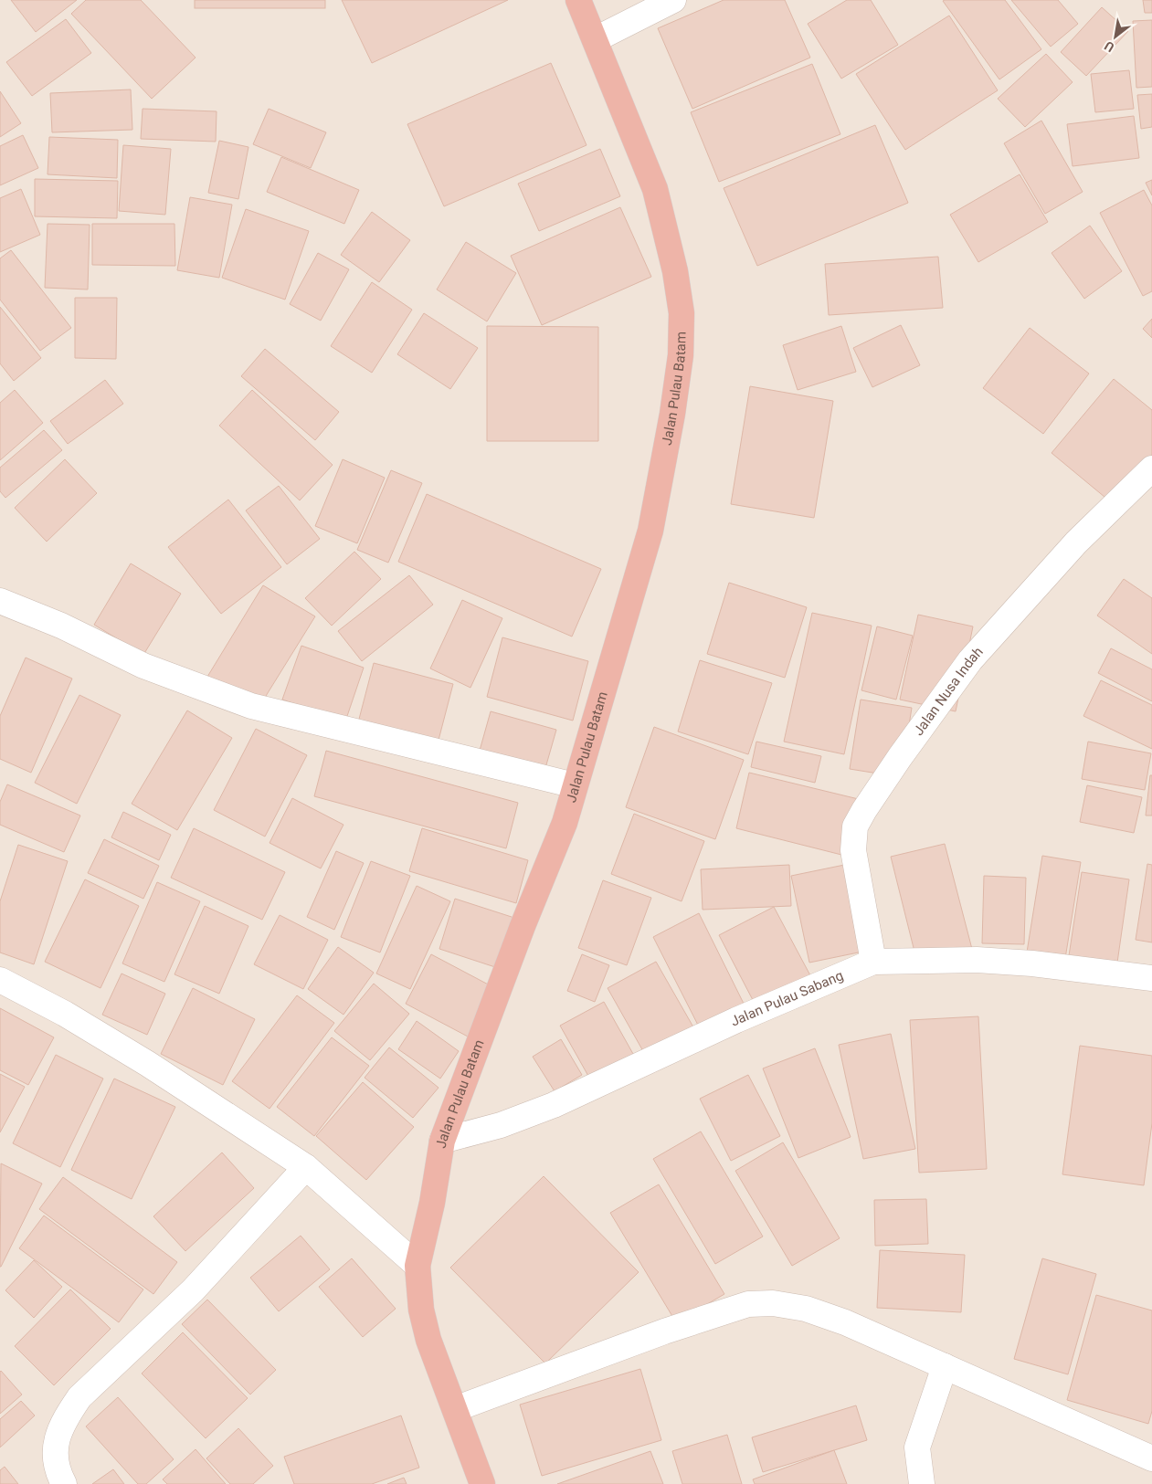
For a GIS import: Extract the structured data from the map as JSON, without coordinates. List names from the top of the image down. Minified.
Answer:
{"streets":{"highway":["Jalan Pulau Batam"],"street":["Jalan Nusa Indah","Jalan Pulau Sabang"]},"crossings":[["Jalan Pulau Batam","Jalan Pulau Sabang"],["Jalan Nusa Indah","Jalan Pulau Sabang"]],"north":"bottom left"}
